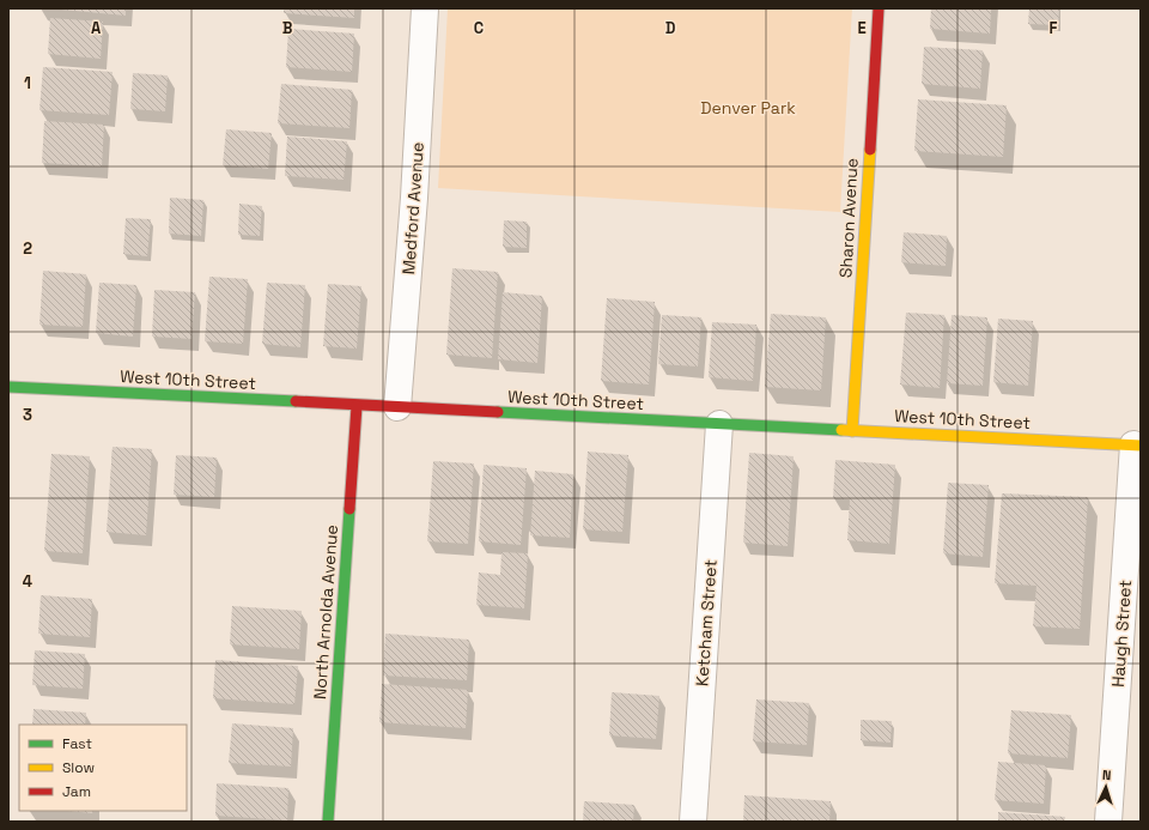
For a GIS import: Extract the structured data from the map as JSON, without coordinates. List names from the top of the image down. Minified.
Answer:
{"streets":{"main road":["Sharon Avenue","West 10th Street","North Arnolda Avenue"],"street":["Medford Avenue","Ketcham Street","Haugh Street"]},"crossings":[["Medford Avenue","West 10th Street"],["Sharon Avenue","West 10th Street"],["West 10th Street","North Arnolda Avenue"],["West 10th Street","Ketcham Street"],["West 10th Street","Haugh Street"]],"parks":["Denver Park"],"legend":["Fast","Slow","Jam"],"north":"top","grid":{"columns":["A","B","C","D","E","F"],"rows":["1","2","3","4"]}}
